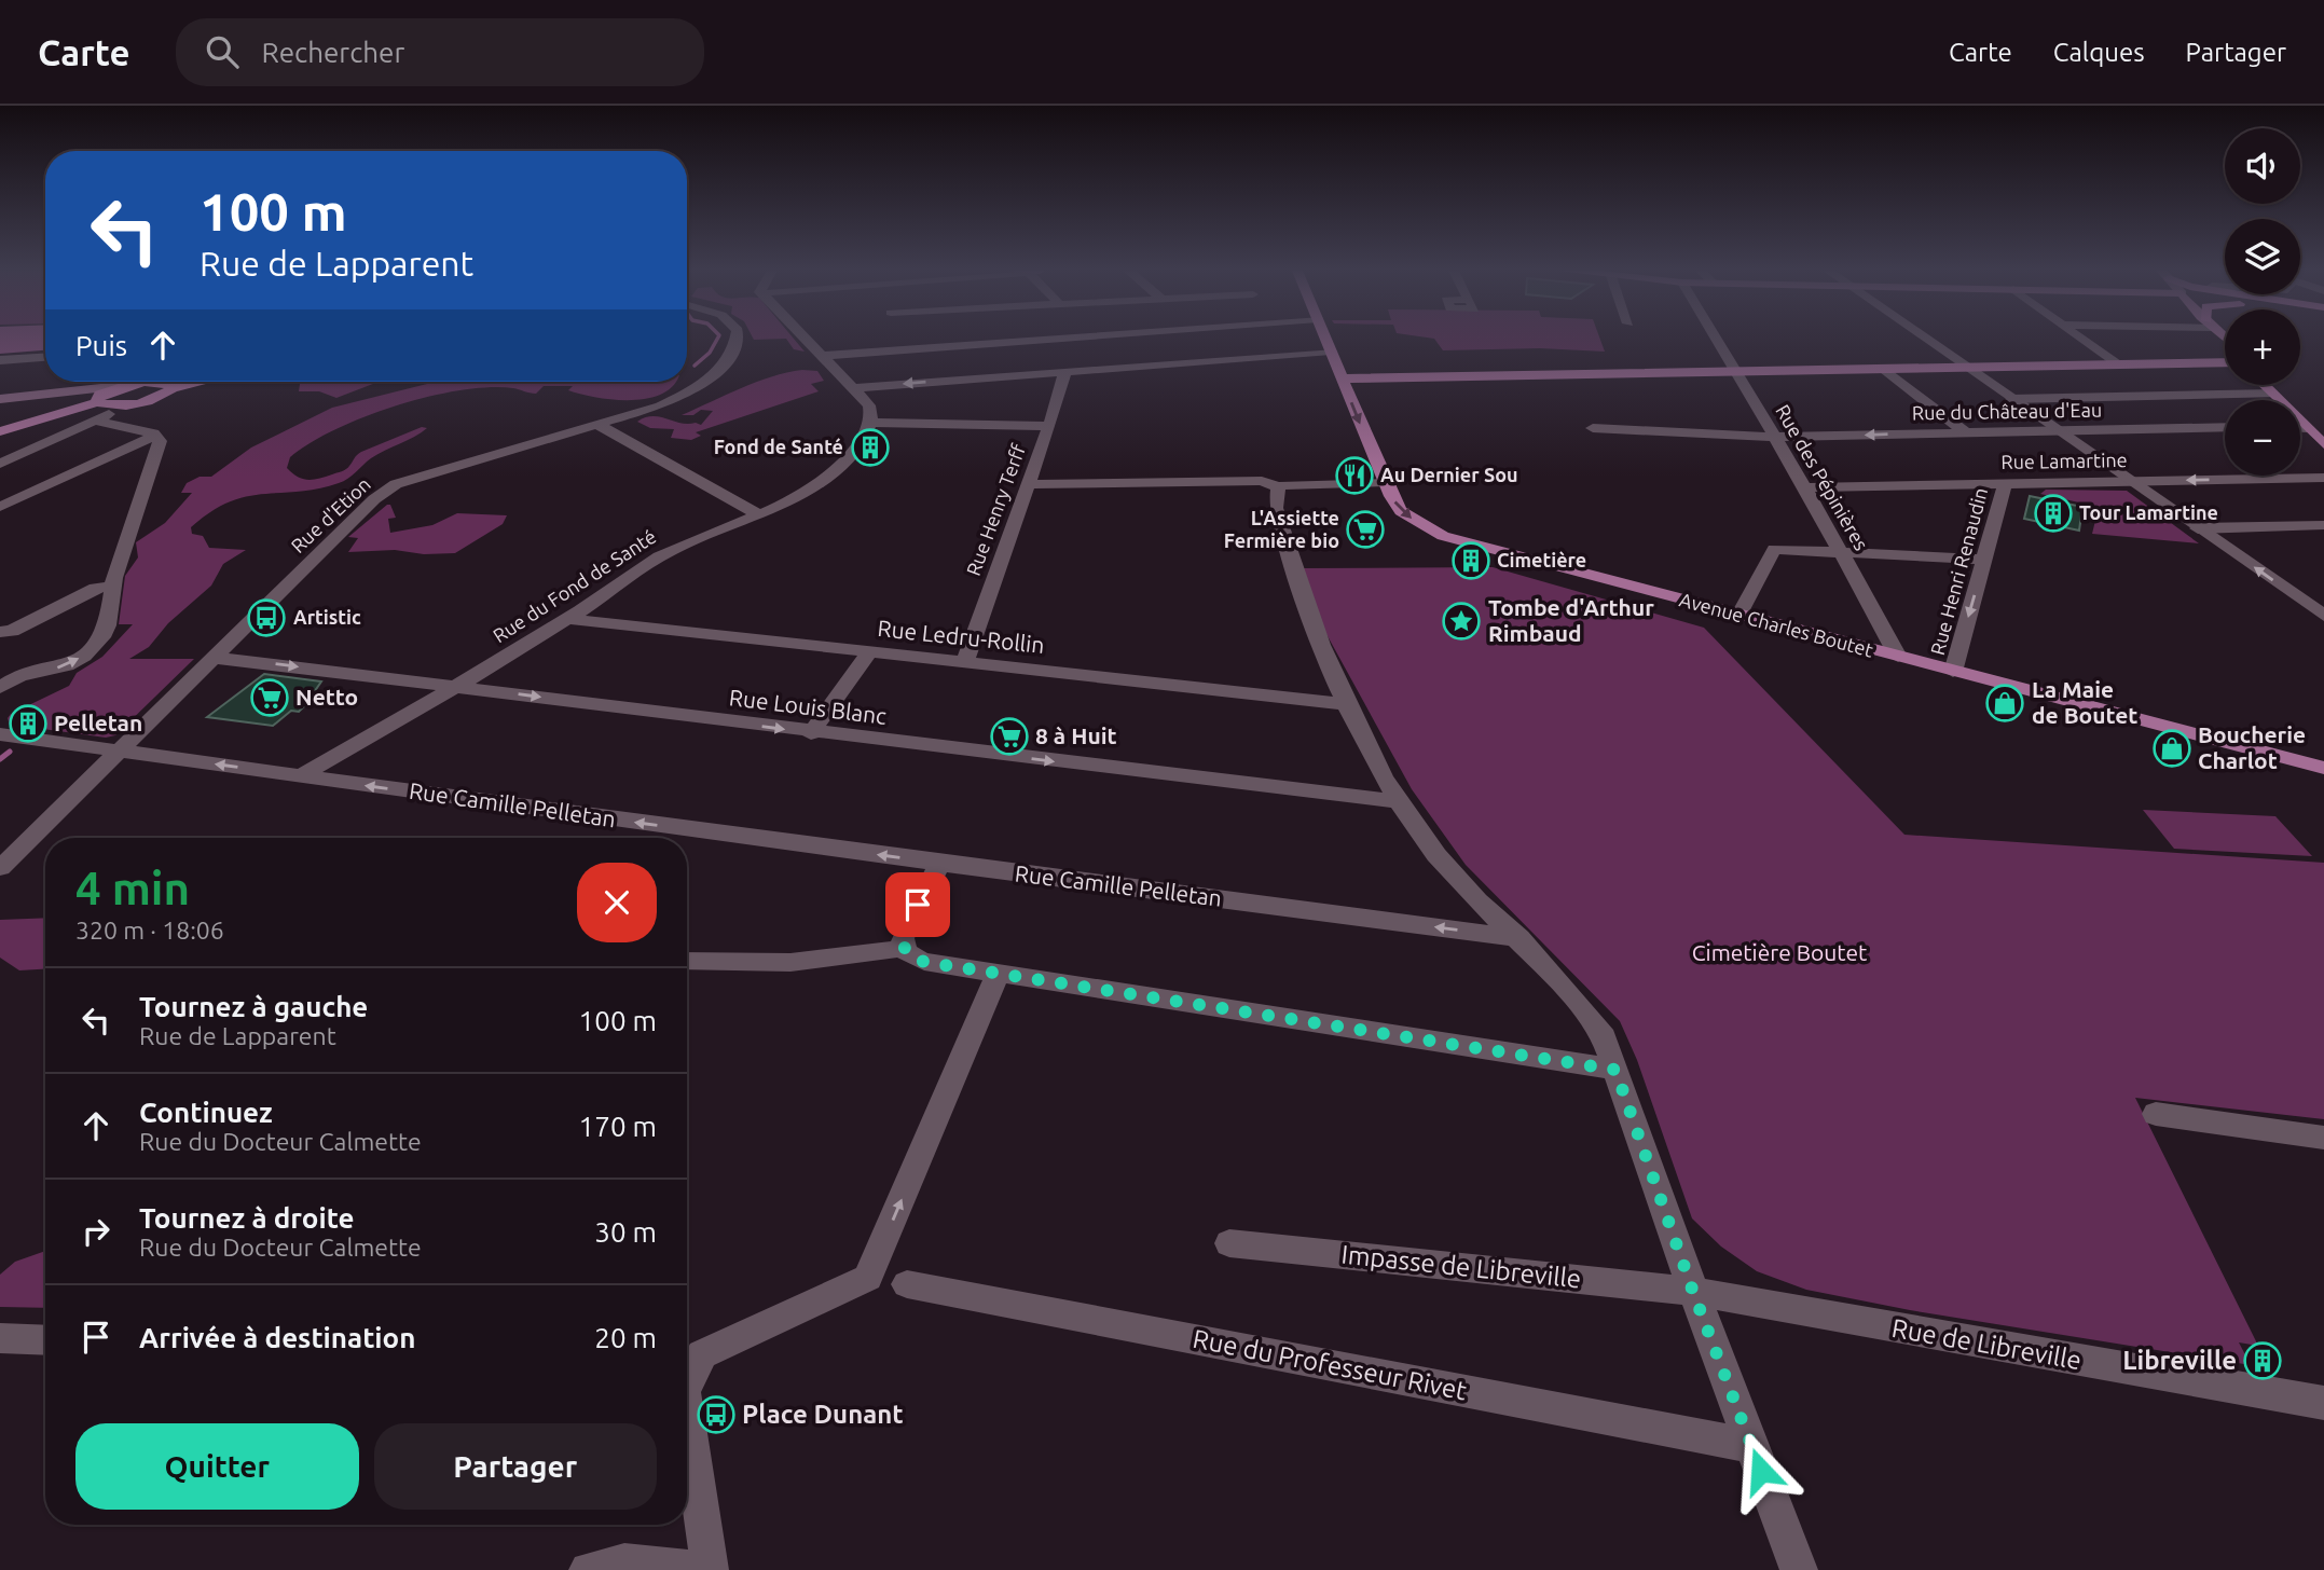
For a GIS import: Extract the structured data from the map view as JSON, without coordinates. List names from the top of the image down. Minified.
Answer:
{"streets":{"main road":["Avenue Charles Boutet"],"street":["Rue du Château d'Eau","Rue Lamartine","Rue des Pépinières","Rue Henry Terff","Rue d'Etion","Rue Henri Renaudin","Rue du Fond de Santé","Rue Ledru-Rollin","Rue Louis Blanc","Rue Camille Pelletan","Impasse de Libreville","Rue de Libreville","Rue du Professeur Rivet"]},"crossings":[["Rue du Château d'Eau","Rue des Pépinières"],["Rue Lamartine","Rue des Pépinières"],["Rue Lamartine","Rue Henri Renaudin"],["Rue des Pépinières","Avenue Charles Boutet"],["Rue Henry Terff","Rue Ledru-Rollin"],["Rue d'Etion","Rue Louis Blanc"],["Rue d'Etion","Rue Camille Pelletan"],["Rue Henri Renaudin","Avenue Charles Boutet"],["Rue du Fond de Santé","Rue Ledru-Rollin"],["Rue du Fond de Santé","Rue Louis Blanc"],["Rue du Fond de Santé","Rue Camille Pelletan"],["Impasse de Libreville","Rue de Libreville"]],"one_way":["Rue Henri Renaudin","Avenue Charles Boutet","Rue Louis Blanc"],"parks":["Cimetière Boutet"],"places":{"building":["Fond de Santé","Tour Lamartine","Cimetière","Pelletan","Libreville"],"restaurant":["Au Dernier Sou"],"supermarket":["L'Assiette Fermière bio","Netto","8 à Huit"],"bus stop":["Artistic","Place Dunant"],"place":["Tombe d'Arthur Rimbaud"],"shop":["La Maie de Boutet","Boucherie Charlot"]},"page":{"header":"Carte","search":"Rechercher","nav":["Carte","Calques","Partager"],"map_buttons":["+","−"],"turn":["100 m","Rue de Lapparent"],"then":"Puis","heading":["4 min","320 m · 18:06"],"list":[{"name":"Tournez à gauche","note":"Rue de Lapparent","value":"100 m"},{"name":"Continuez","note":"Rue du Docteur Calmette","value":"170 m"},{"name":"Tournez à droite","note":"Rue du Docteur Calmette","value":"30 m"},{"name":"Arrivée à destination","value":"20 m"}],"buttons":["Quitter","Partager"]}}
